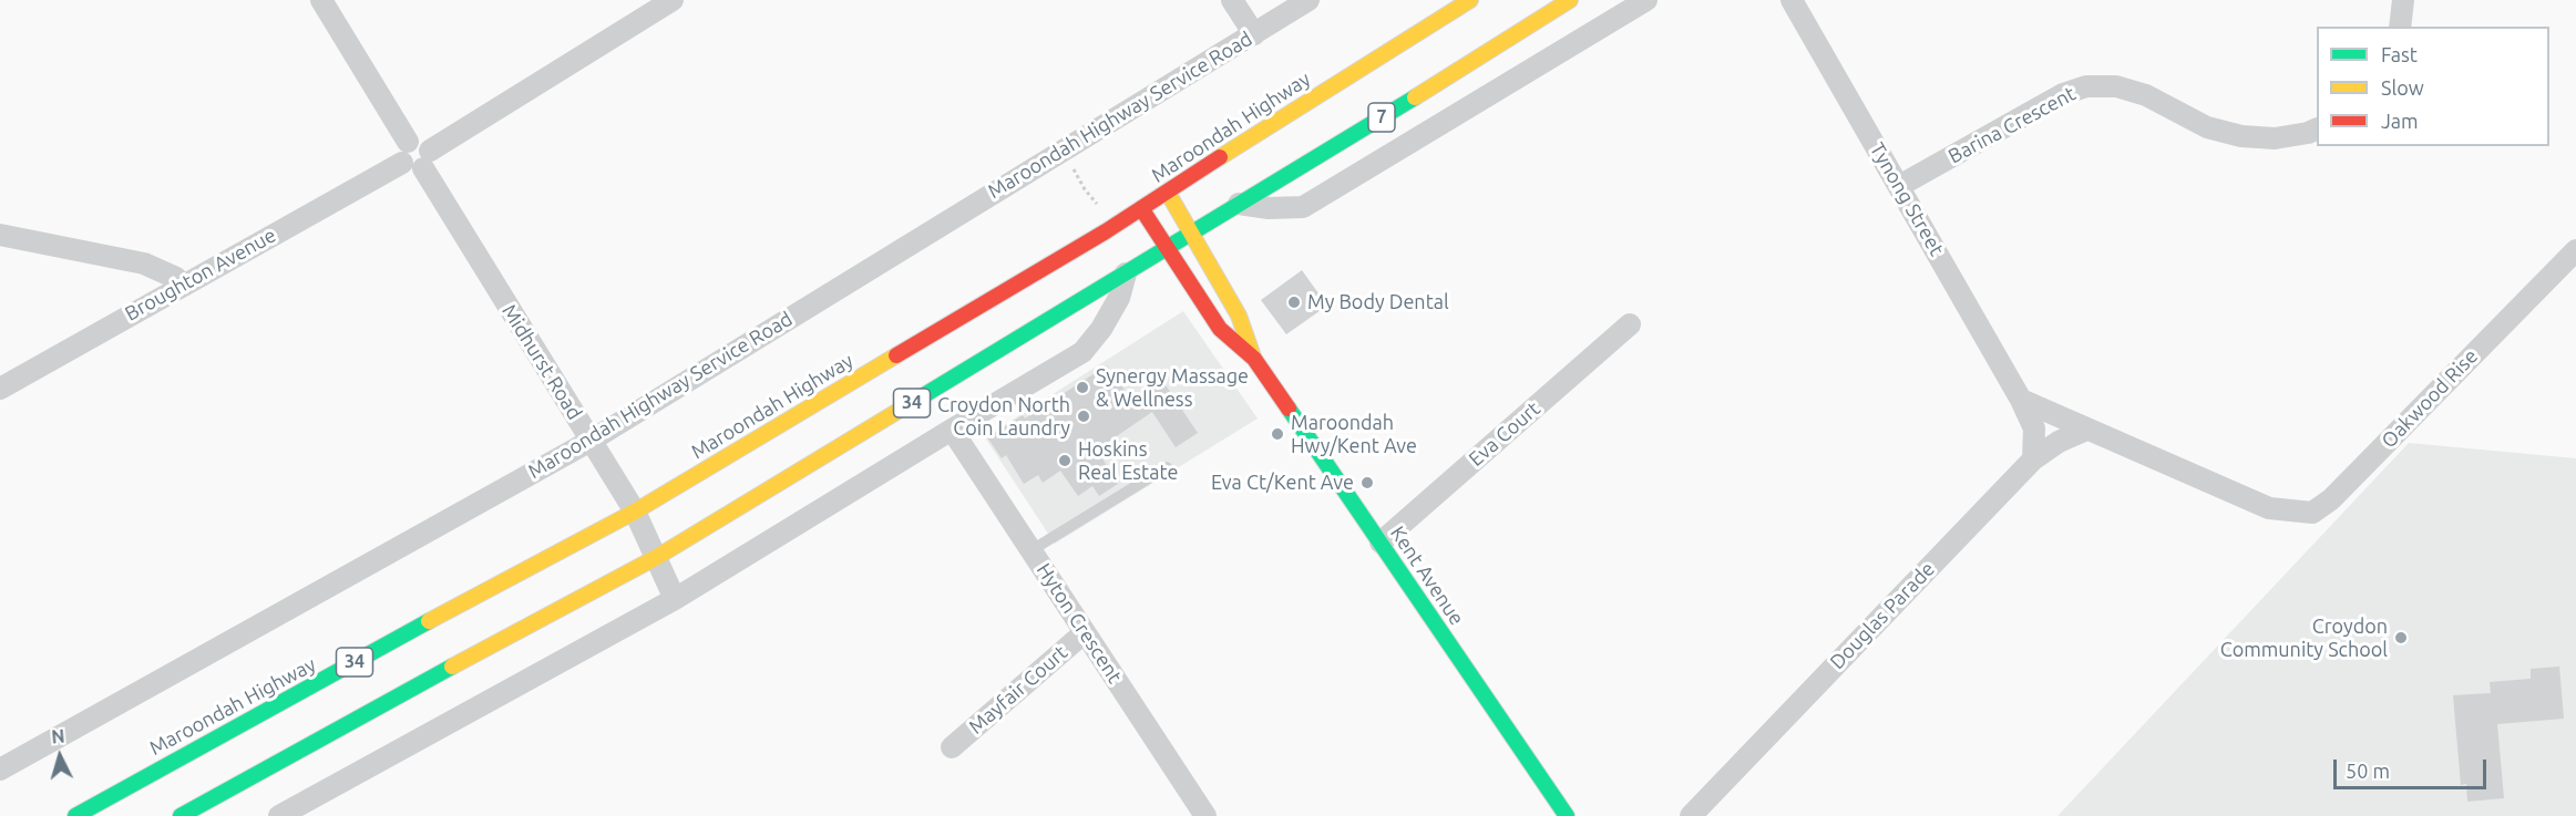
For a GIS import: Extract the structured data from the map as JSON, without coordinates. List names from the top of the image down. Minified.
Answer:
{"streets":{"main road":["7","Maroondah Highway","34","Kent Avenue"],"street":["Maroondah Highway Service Road","Barina Crescent","Tynong Street","Broughton Avenue","Midhurst Road","Oakwood Rise","Eva Court","Douglas Parade","Hyton Crescent","Mayfair Court"]},"crossings":[["Maroondah Highway Service Road","Midhurst Road"],["7","34"],["7","Kent Avenue"],["Barina Crescent","Tynong Street"],["Maroondah Highway","Midhurst Road"],["Maroondah Highway","Kent Avenue"],["Tynong Street","Douglas Parade"],["Broughton Avenue","Midhurst Road"],["Midhurst Road","34"],["Oakwood Rise","Douglas Parade"],["34","Kent Avenue"],["Eva Court","Kent Avenue"],["Hyton Crescent","Mayfair Court"]],"places":["My Body Dental","Synergy Massage & Wellness","Croydon North Coin Laundry","Maroondah Hwy/Kent Ave","Hoskins Real Estate","Eva Ct/Kent Ave","Croydon Community School"],"legend":["Fast","Slow","Jam"],"scale_bar":"50 m","north":"top"}
